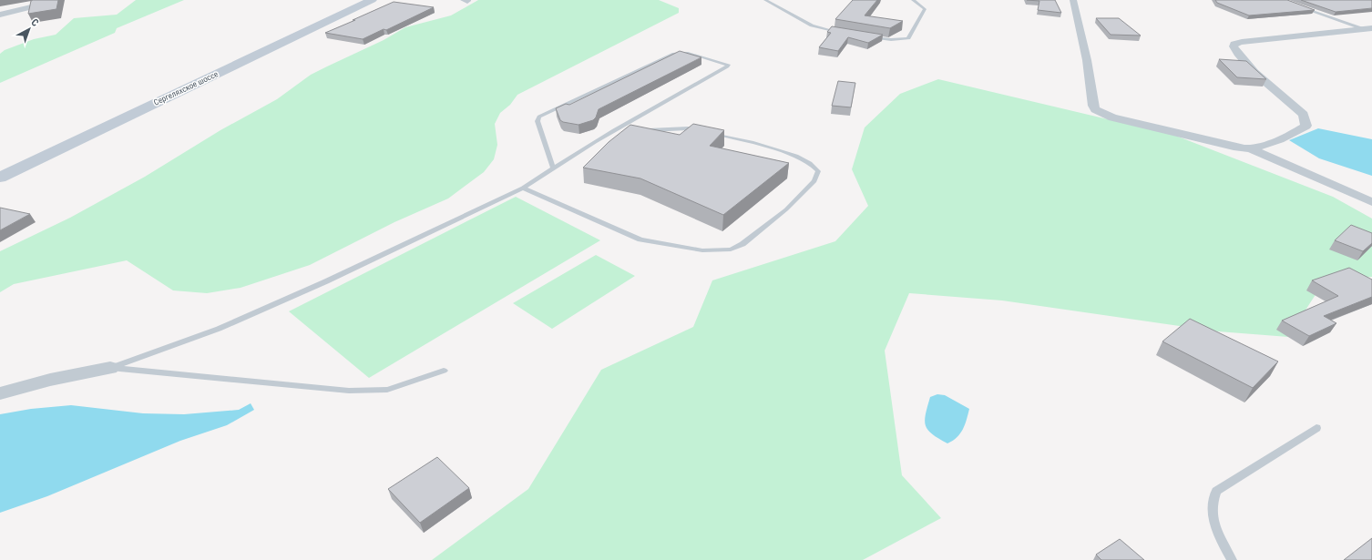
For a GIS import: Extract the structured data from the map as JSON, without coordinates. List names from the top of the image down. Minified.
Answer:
{"streets":{"main road":["Сергеляхское шоссе"]},"north":"top right"}
